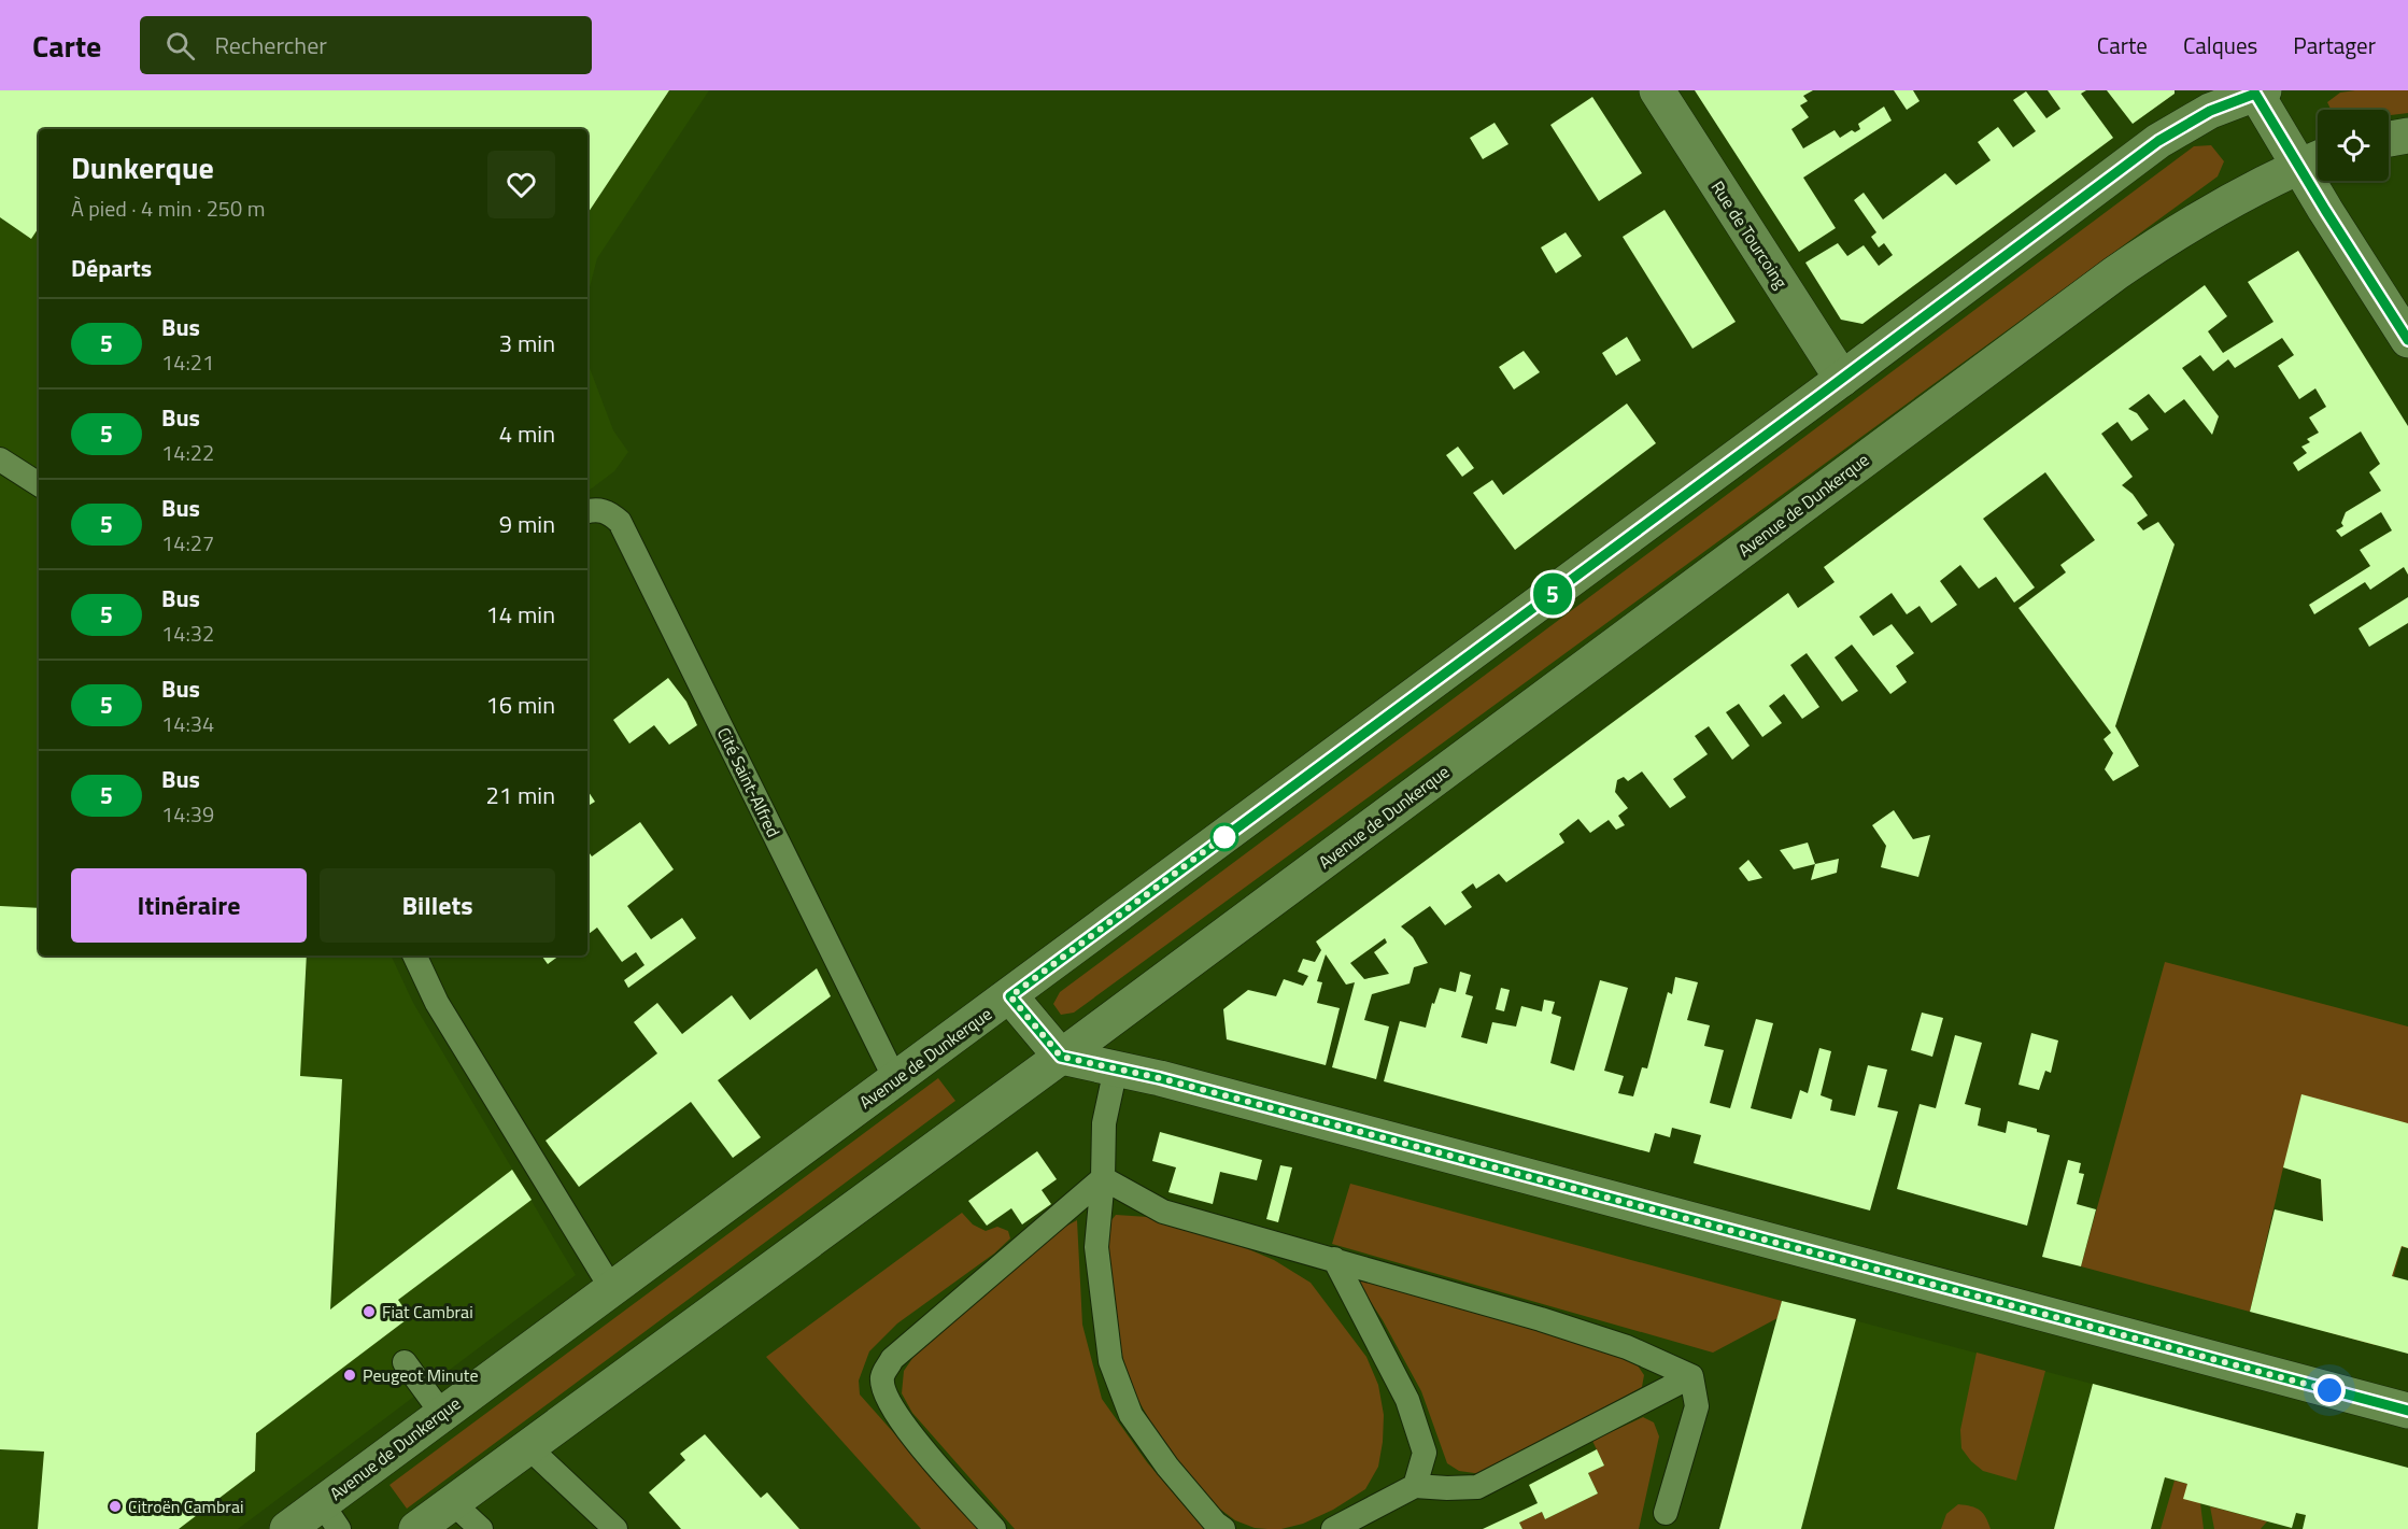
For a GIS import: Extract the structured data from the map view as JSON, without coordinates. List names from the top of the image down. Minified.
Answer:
{"streets":{"main road":["Rue de Tourcoing","Avenue de Dunkerque"],"lane":["Cité Saint-Alfred"]},"crossings":[["Rue de Tourcoing","Avenue de Dunkerque"],["Avenue de Dunkerque","Cité Saint-Alfred"]],"places":["Fiat Cambrai","Peugeot Minute","Citroën Cambrai"],"lines":["bus line 5"],"page":{"header":"Carte","search":"Rechercher","nav":["Carte","Calques","Partager"],"on_map":"5","heading":[["Dunkerque","À pied · 4 min · 250 m"],"Départs"],"list":[{"mark":"5","name":"Bus","note":"14:21","value":"3 min"},{"mark":"5","name":"Bus","note":"14:22","value":"4 min"},{"mark":"5","name":"Bus","note":"14:27","value":"9 min"},{"mark":"5","name":"Bus","note":"14:32","value":"14 min"},{"mark":"5","name":"Bus","note":"14:34","value":"16 min"},{"mark":"5","name":"Bus","note":"14:39","value":"21 min"}],"buttons":["Itinéraire","Billets"]}}
